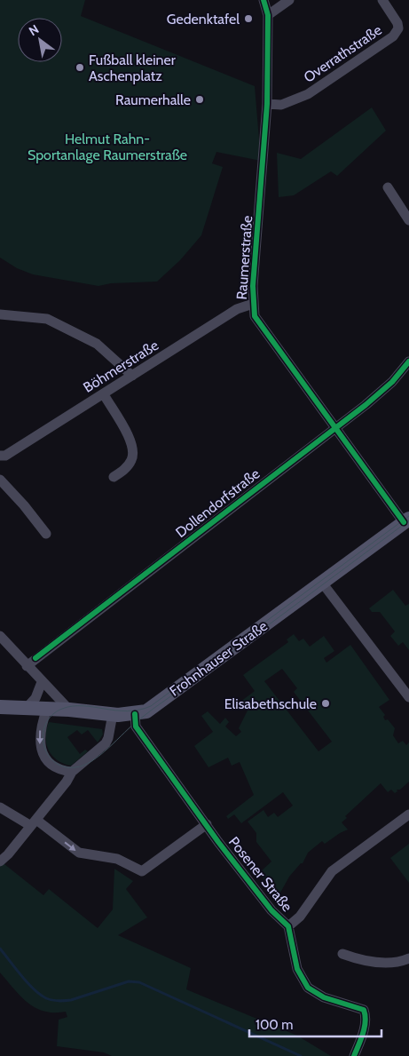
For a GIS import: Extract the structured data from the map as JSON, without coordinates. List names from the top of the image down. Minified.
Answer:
{"streets":{"main road":["Frohnhauser Straße"],"street":["Overrathstraße","Raumerstraße","Böhmerstraße","Dollendorfstraße","Posener Straße"]},"crossings":[["Overrathstraße","Raumerstraße"],["Raumerstraße","Böhmerstraße"],["Raumerstraße","Dollendorfstraße"],["Raumerstraße","Frohnhauser Straße"],["Frohnhauser Straße","Posener Straße"]],"parks":["Helmut Rahn- Sportanlage Raumerstraße"],"places":["Gedenktafel","Fußball kleiner Aschenplatz","Raumerhalle","Elisabethschule"],"scale_bar":"100 m","north":"top left"}
